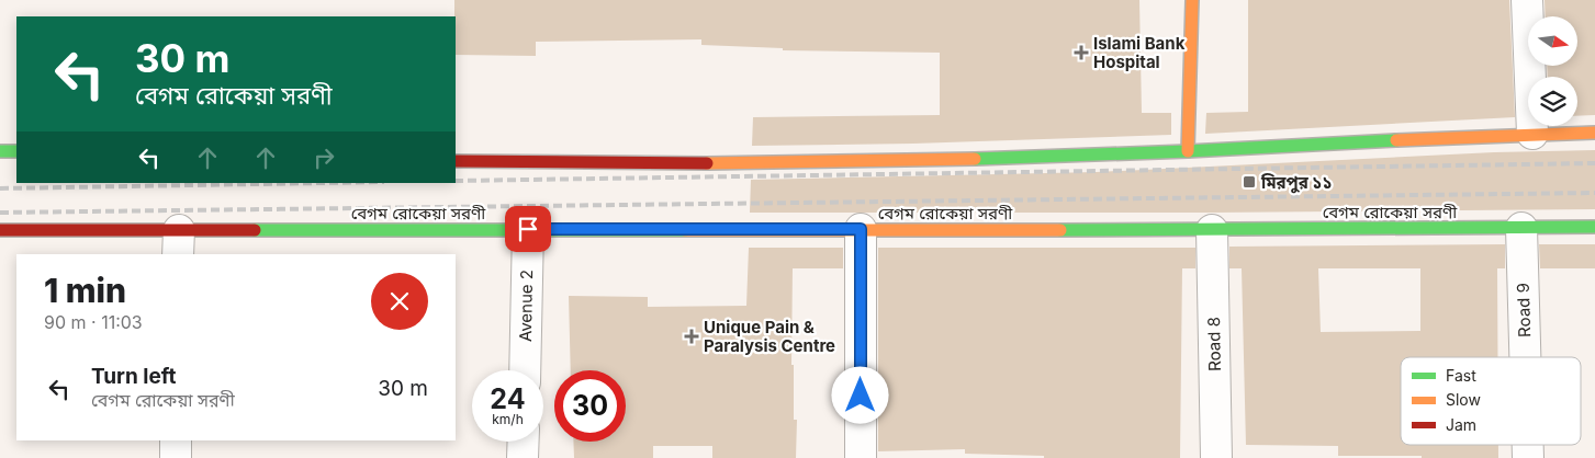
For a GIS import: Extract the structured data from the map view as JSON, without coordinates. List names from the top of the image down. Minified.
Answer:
{"streets":{"main road":["বেগম রোকেয়া সরণী"],"street":["Avenue 2","Road 9","Road 8"]},"crossings":[["বেগম রোকেয়া সরণী","Avenue 2"],["বেগম রোকেয়া সরণী","Road 9"],["বেগম রোকেয়া সরণী","Road 8"]],"places":{"health":["Islami Bank Hospital","Unique Pain & Paralysis Centre"],"transit":["মিরপুর ১১"]},"legend":["Fast","Slow","Jam"],"north":"right","page":{"turn":["30 m","বেগম রোকেয়া সরণী"],"heading":["1 min","90 m · 11:03"],"list":[{"name":"Turn left","note":"বেগম রোকেয়া সরণী","value":"30 m"}],"speed":"24 km/h","limit":"30"}}
